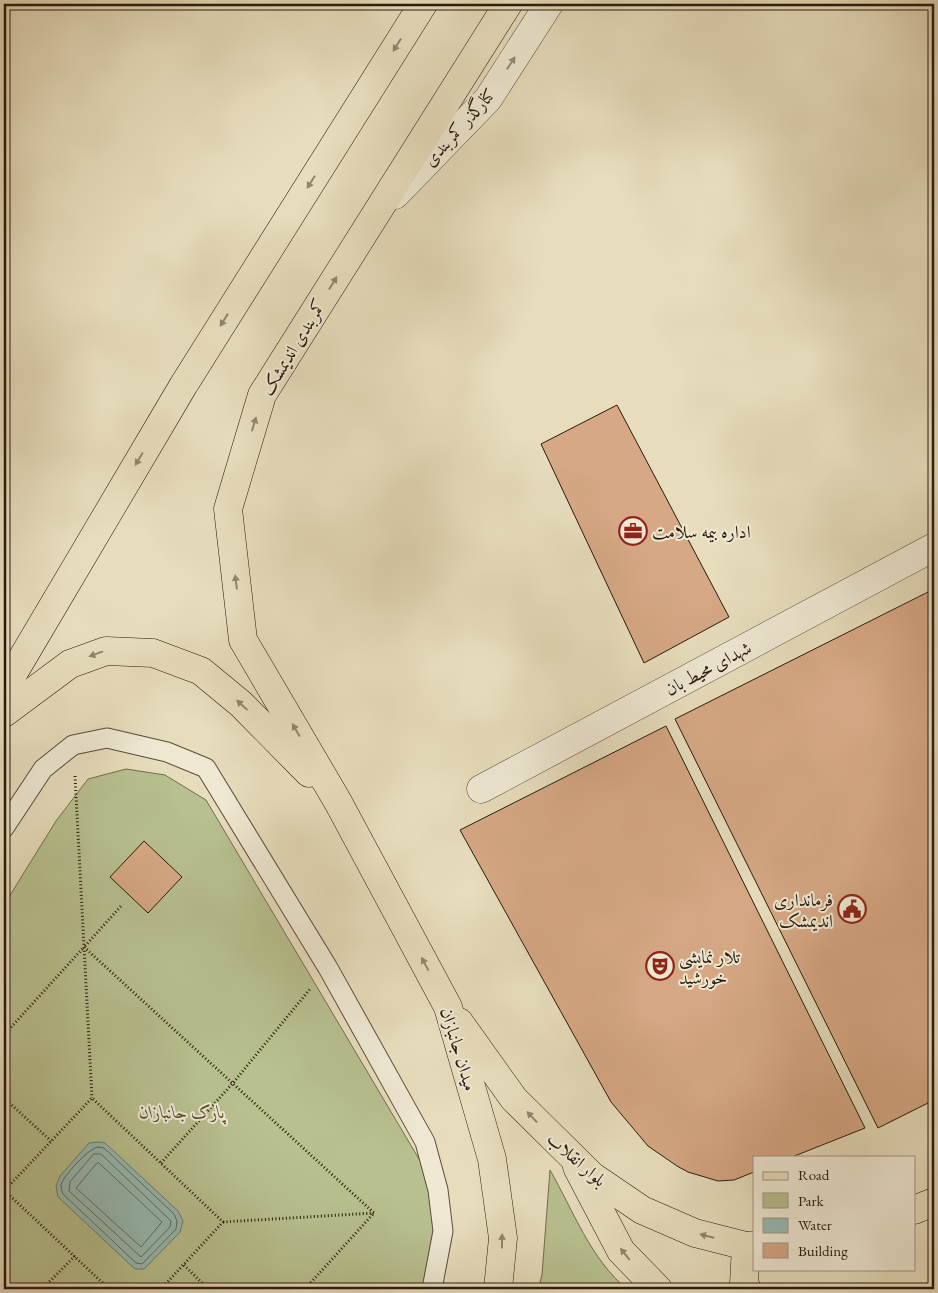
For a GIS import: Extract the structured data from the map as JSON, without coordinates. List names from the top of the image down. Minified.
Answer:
{"streets":{"main road":["کمربندی اندیمشک","میدان جانبازان","بلوار انقلاب"],"street":["کنارگذر کمربندی","شهدای محیط بان"]},"crossings":[["کنارگذر کمربندی","کمربندی اندیمشک"],["کمربندی اندیمشک","میدان جانبازان"],["میدان جانبازان","بلوار انقلاب"]],"one_way":["کنارگذر کمربندی","کمربندی اندیمشک"],"parks":["پارک جانبازان"],"places":{"office":["اداره بیمه سلامت"],"public building":["فرمانداری اندیمشک"],"theatre":["تلار نمایشی خورشید"]},"legend":["Road","Park","Water","Building"]}
